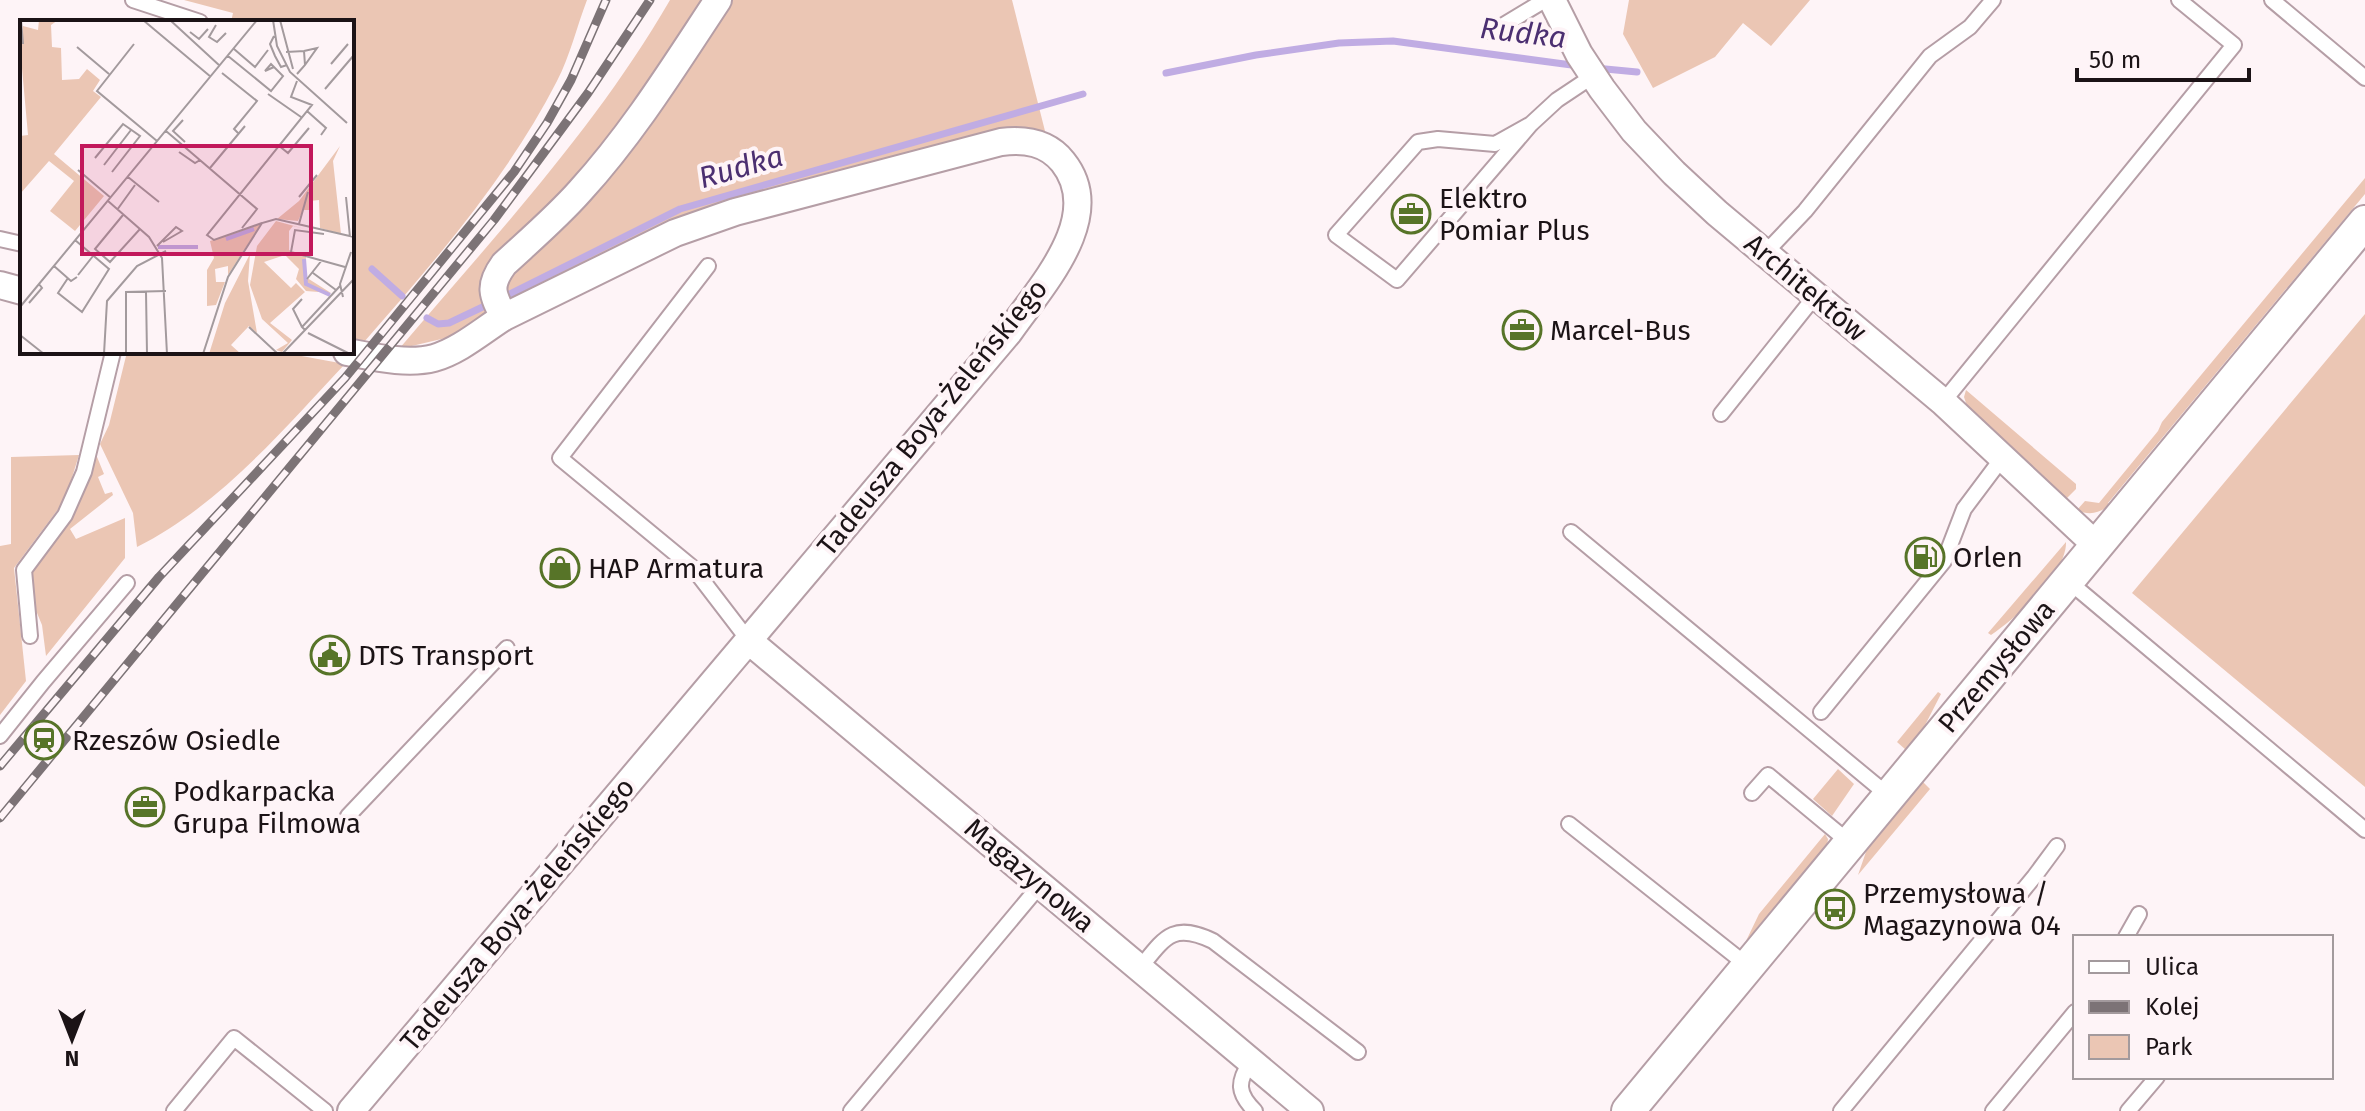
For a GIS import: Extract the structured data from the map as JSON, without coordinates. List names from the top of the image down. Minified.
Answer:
{"streets":{"street":["Architektów","Tadeusza Boya-Żeleńskiego","Przemysłowa","Magazynowa"]},"crossings":[["Architektów","Przemysłowa"],["Tadeusza Boya-Żeleńskiego","Magazynowa"]],"water":["Rudka"],"places":{"office":["Elektro Pomiar Plus","Marcel-Bus","Podkarpacka Grupa Filmowa"],"fuel station":["Orlen"],"shop":["HAP Armatura"],"public building":["DTS Transport"],"station":["Rzeszów Osiedle"],"bus stop":["Przemysłowa / Magazynowa 04"]},"legend":["Ulica","Kolej","Park"],"scale_bar":"50 m","north":"bottom"}
